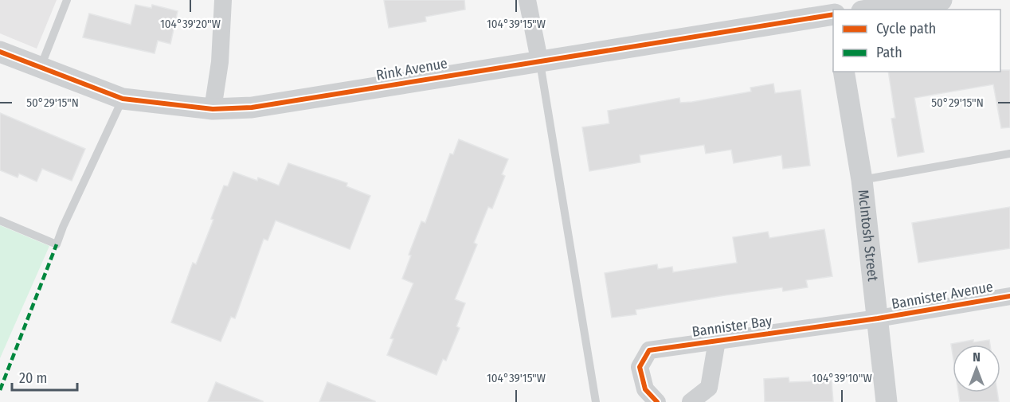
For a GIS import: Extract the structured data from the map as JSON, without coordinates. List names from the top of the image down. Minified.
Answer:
{"streets":{"street":["Rink Avenue","McIntosh Street","Bannister Avenue","Bannister Bay"]},"crossings":[["McIntosh Street","Bannister Avenue"],["McIntosh Street","Bannister Bay"],["Bannister Avenue","Bannister Bay"]],"legend":["Cycle path","Path"],"scale_bar":"20 m","north":"top","coordinates":["104°39'20\"W","104°39'15\"W","50°29'15\"N","104°39'10\"W"]}
